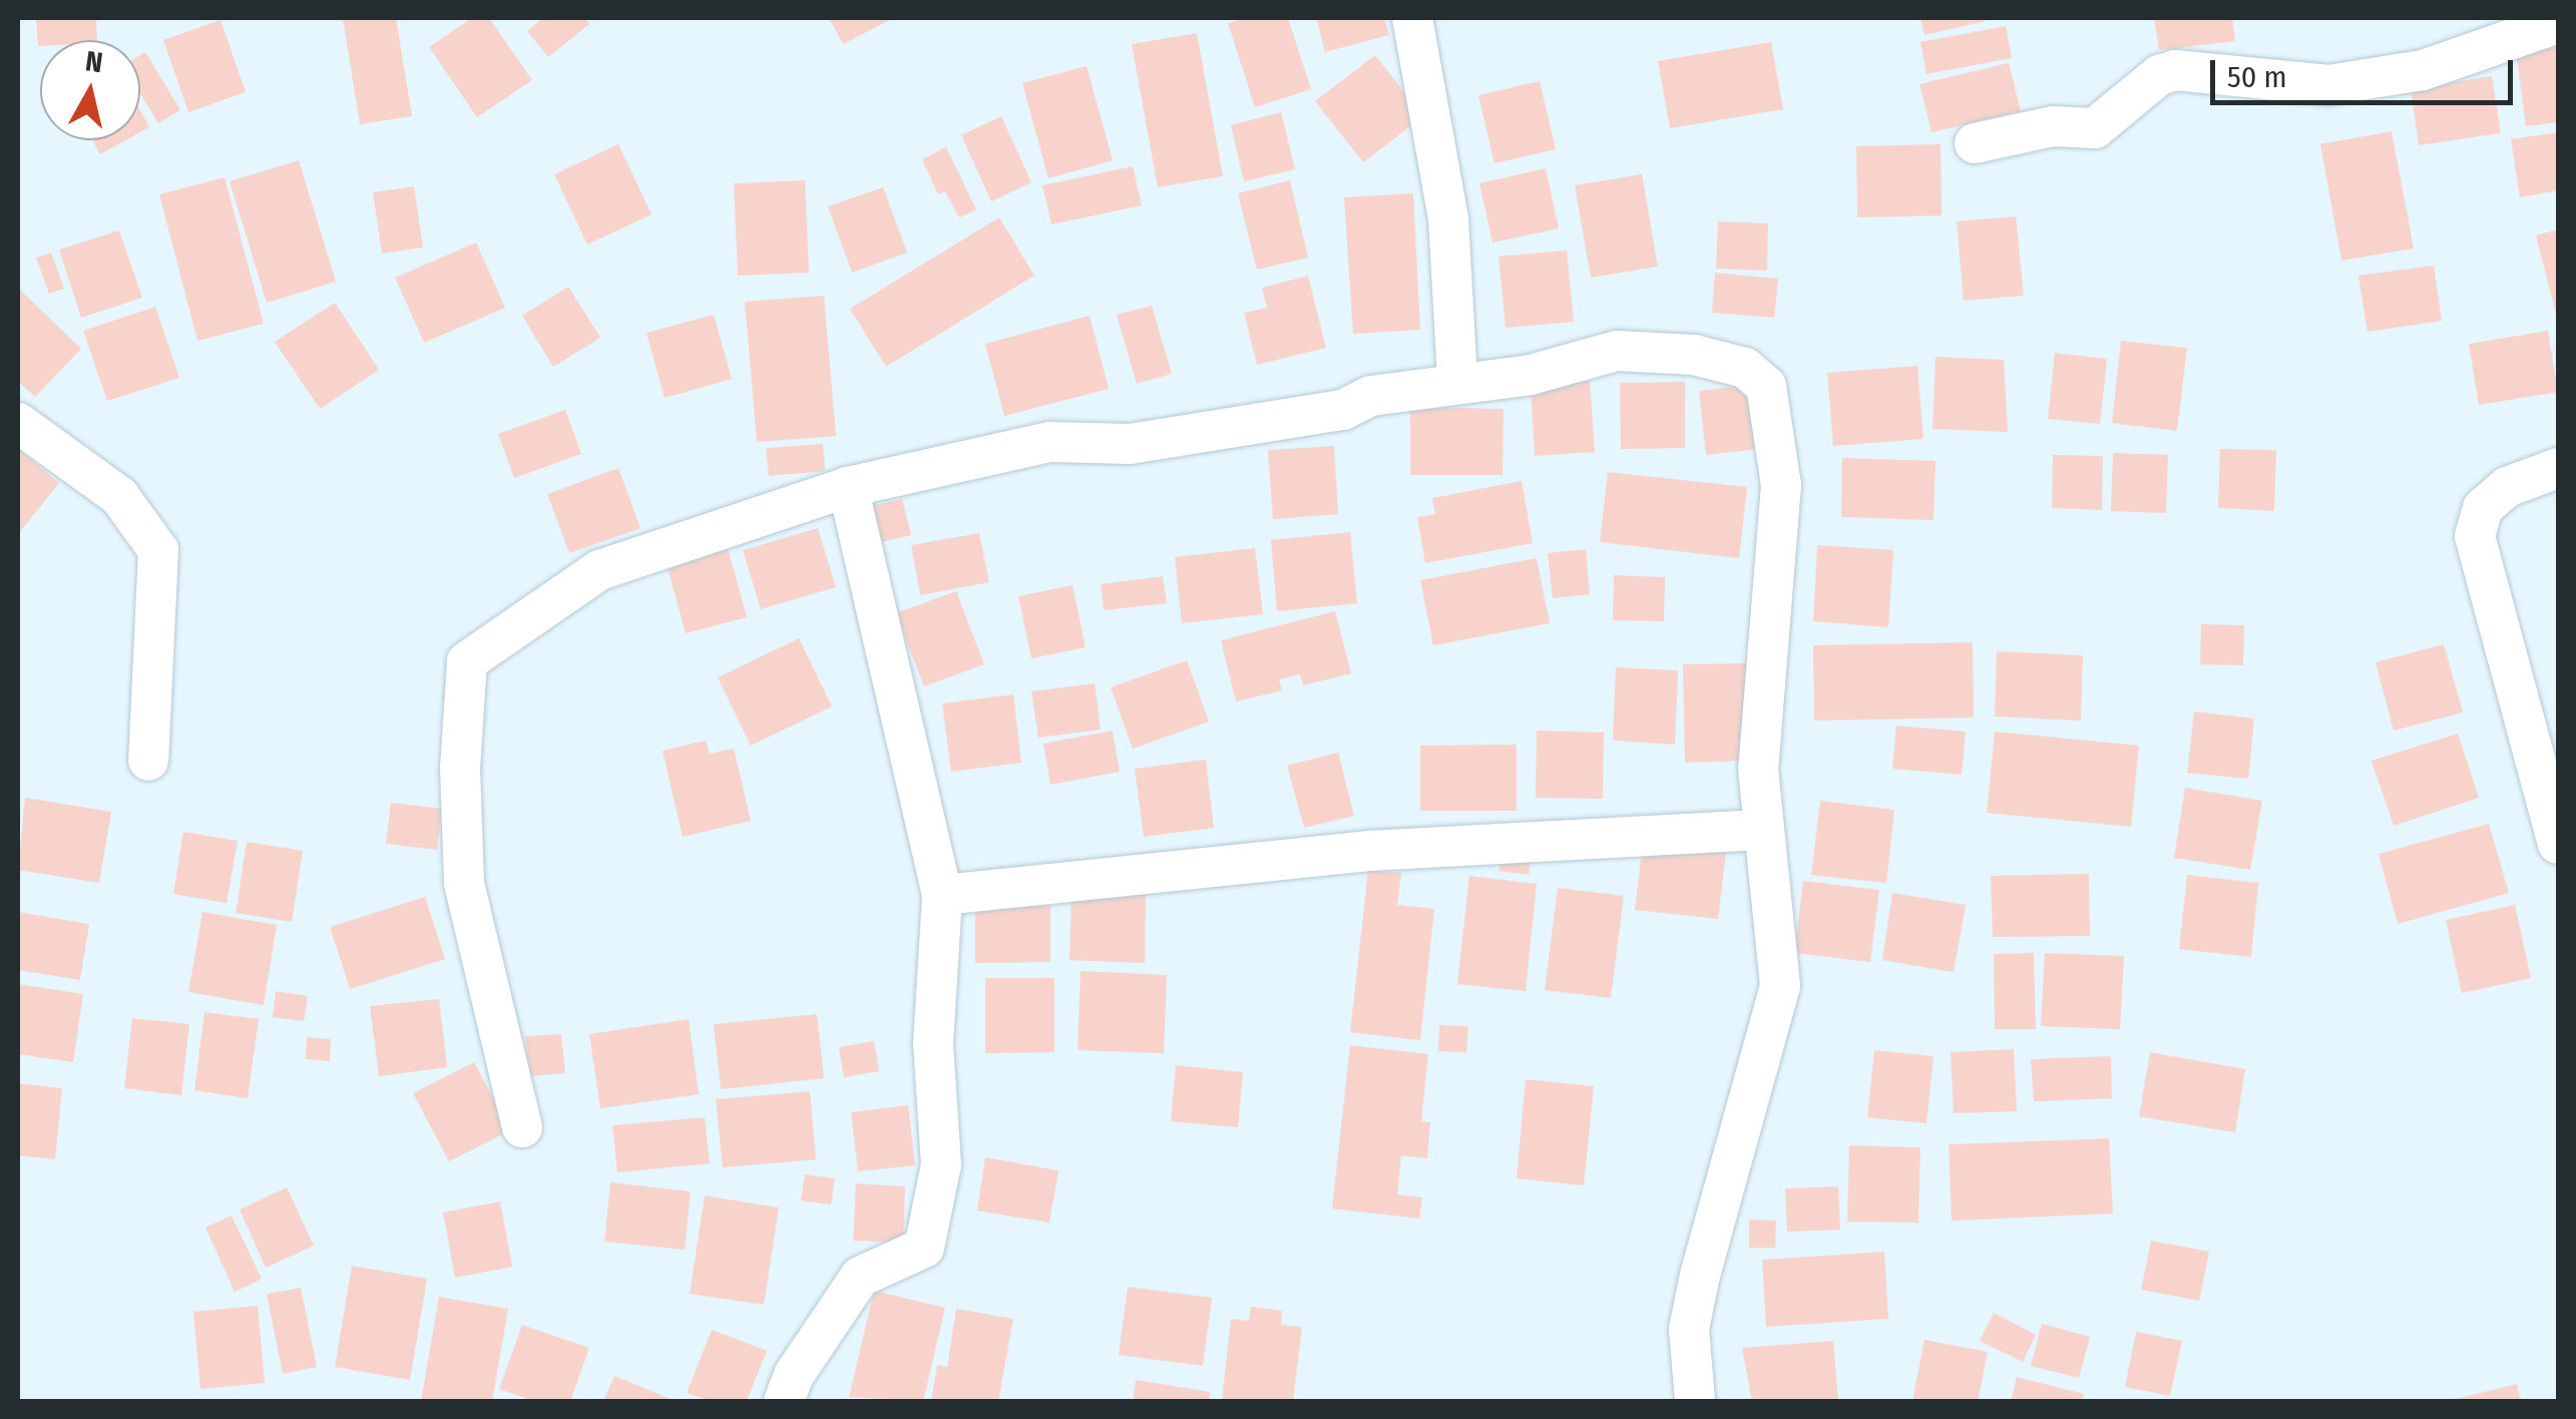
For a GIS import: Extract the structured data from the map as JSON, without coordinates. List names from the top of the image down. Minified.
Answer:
{"scale_bar":"50 m","north":"top"}
